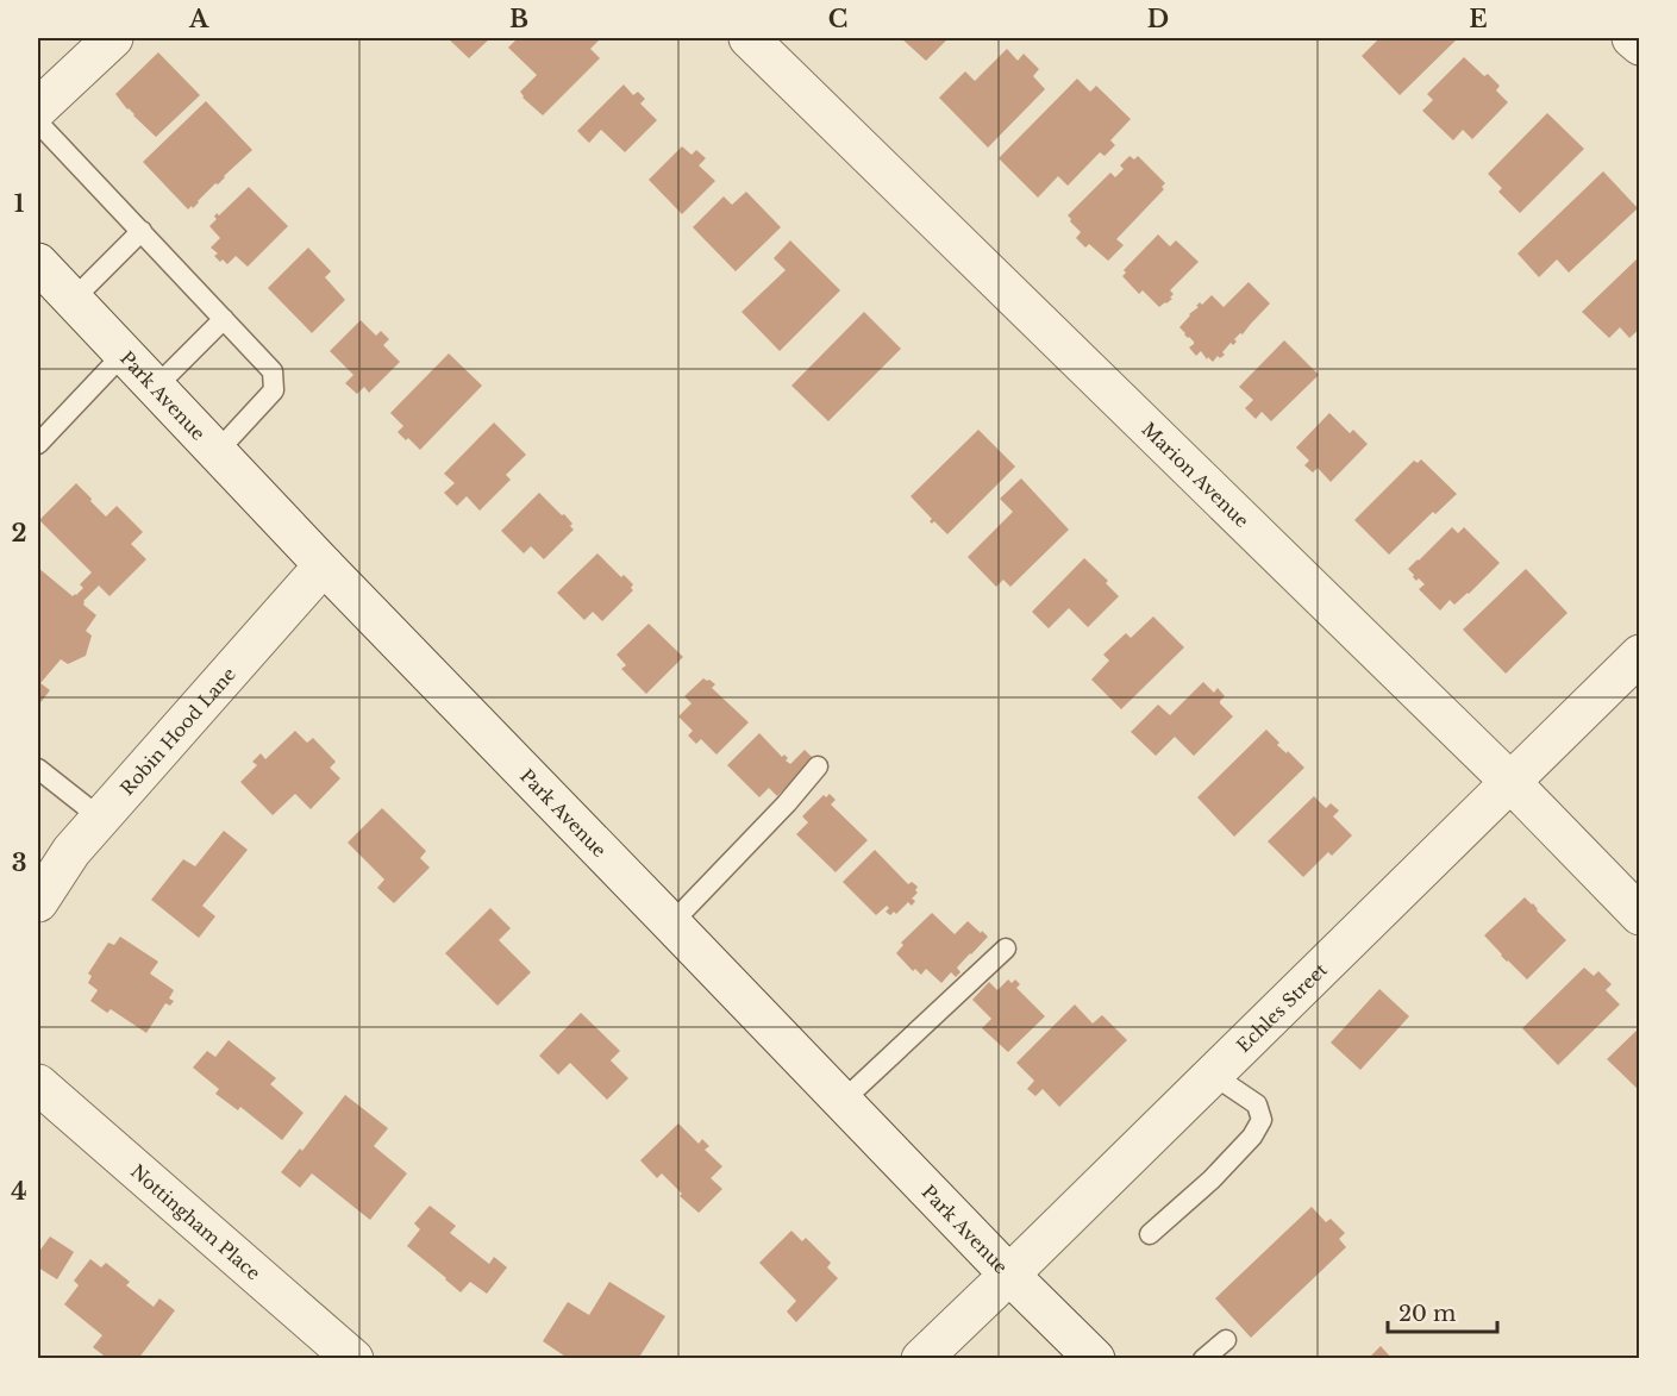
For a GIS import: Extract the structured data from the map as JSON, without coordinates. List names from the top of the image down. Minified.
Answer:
{"streets":{"street":["Park Avenue","Marion Avenue","Robin Hood Lane","Echles Street","Nottingham Place"]},"crossings":[["Park Avenue","Robin Hood Lane"],["Park Avenue","Echles Street"],["Marion Avenue","Echles Street"]],"scale_bar":"20 m","grid":{"columns":["A","B","C","D","E"],"rows":["1","2","3","4"]}}
